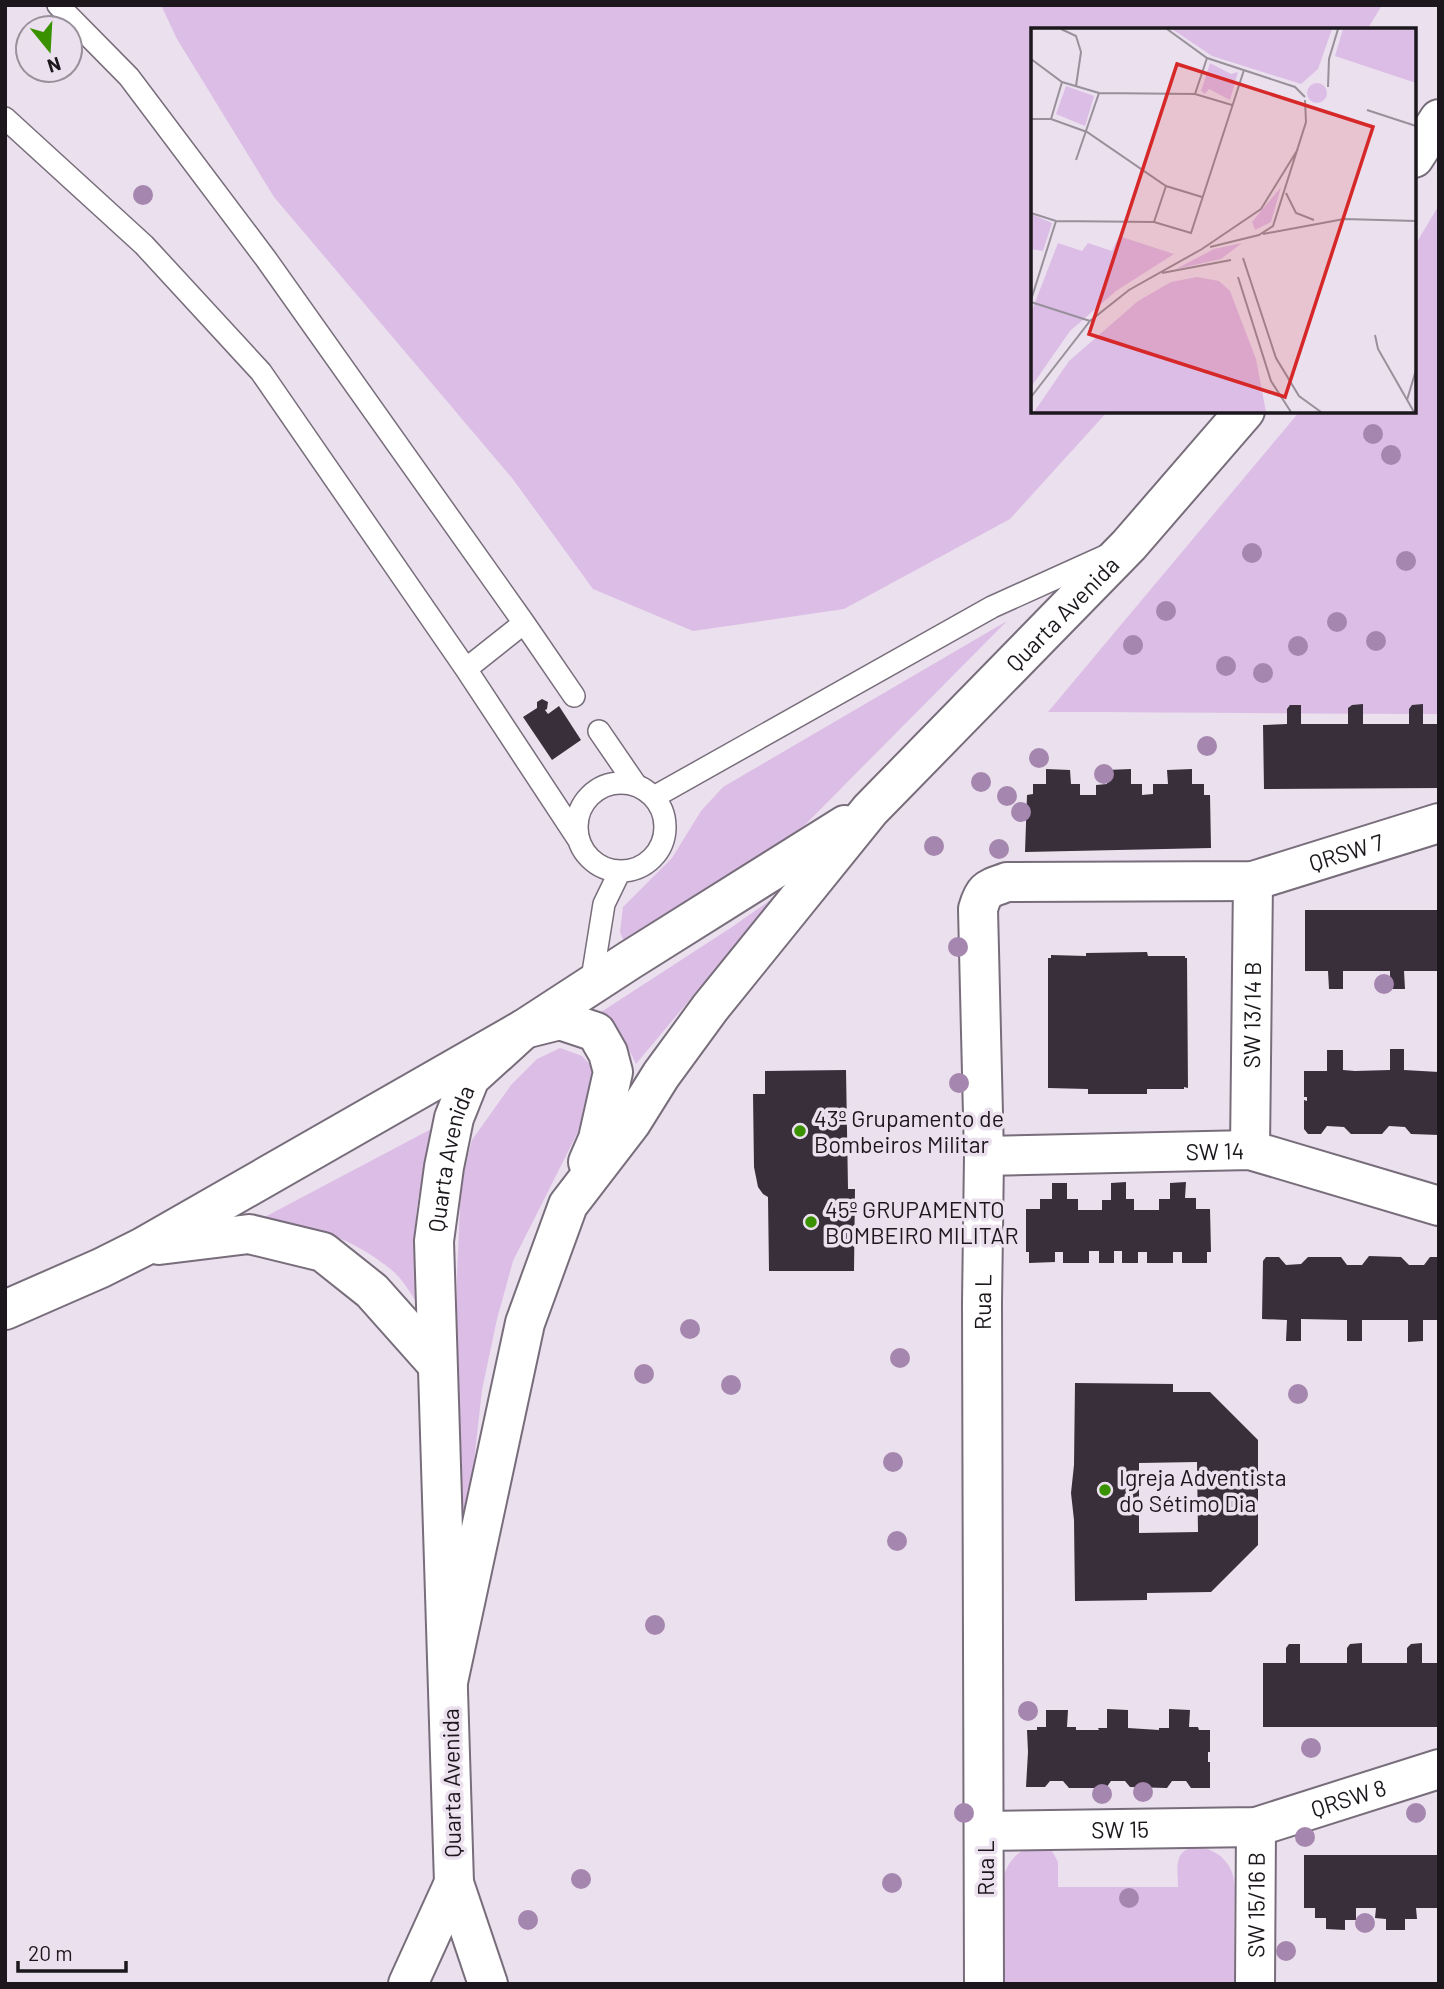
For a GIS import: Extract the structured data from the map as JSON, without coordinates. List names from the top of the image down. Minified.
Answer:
{"streets":{"street":["Quarta Avenida","QRSW 7","SW 13/14 B","SW 14","Rua L","QRSW 8","SW 15","SW 15/16 B"]},"crossings":[["QRSW 7","SW 13/14 B"],["QRSW 7","Rua L"],["SW 13/14 B","SW 14"],["SW 13/14 B","Rua L"],["SW 14","Rua L"],["Rua L","SW 15"],["QRSW 8","SW 15"],["QRSW 8","SW 15/16 B"],["SW 15","SW 15/16 B"]],"places":["43º Grupamento de Bombeiros Militar","45º GRUPAMENTO BOMBEIRO MILITAR","Igreja Adventista do Sétimo Dia"],"scale_bar":"20 m","north":"bottom"}
